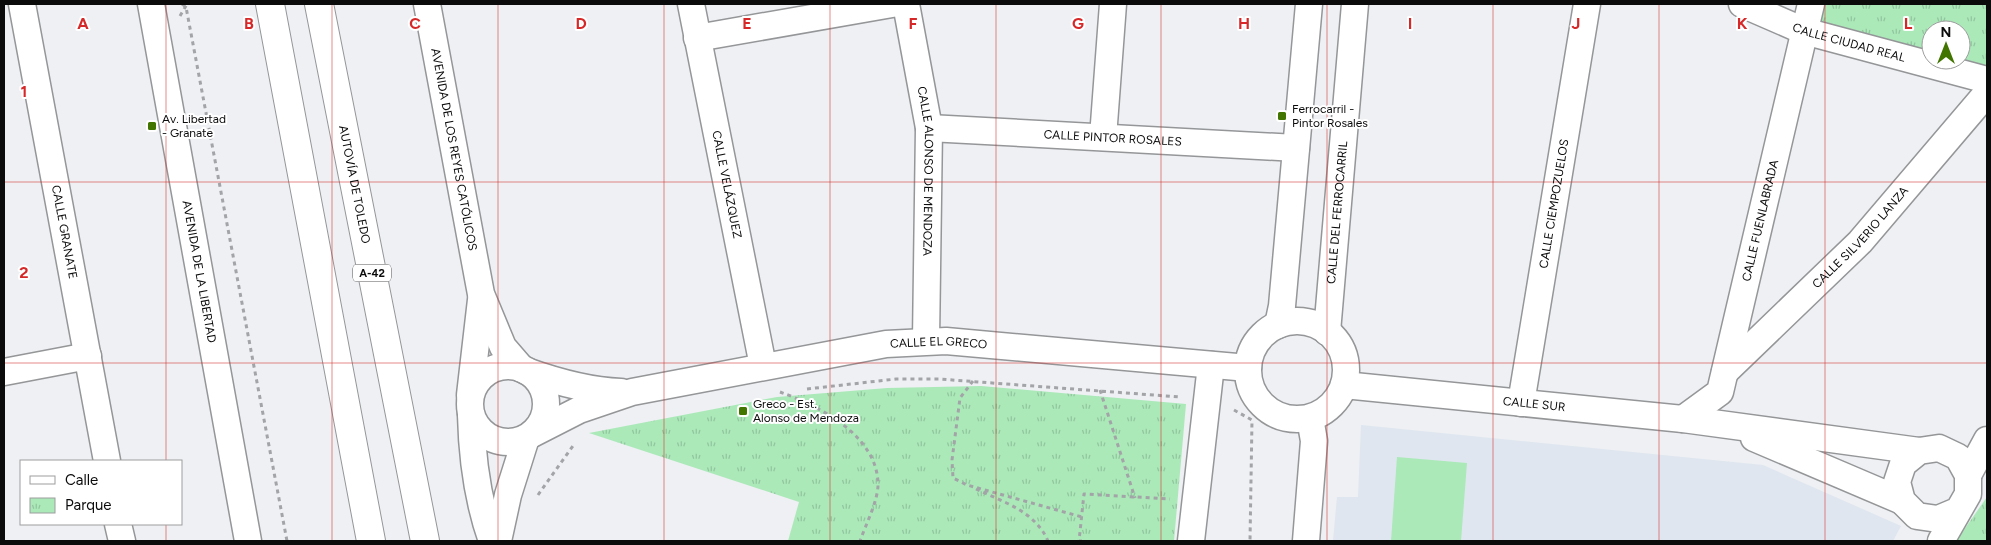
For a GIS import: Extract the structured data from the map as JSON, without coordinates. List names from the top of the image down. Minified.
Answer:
{"streets":{"highway":["AUTOVÍA DE TOLEDO","A-42"],"street":["CALLE CIUDAD REAL","CALLE PINTOR ROSALES","AVENIDA DE LOS REYES CATÓLICOS","CALLE ALONSO DE MENDOZA","CALLE VELÁZQUEZ","CALLE CIEMPOZUELOS","CALLE DEL FERROCARRIL","CALLE FUENLABRADA","CALLE GRANATE","CALLE SILVERIO LANZA","AVENIDA DE LA LIBERTAD","CALLE EL GRECO","CALLE SUR"]},"crossings":[["CALLE CIUDAD REAL","CALLE FUENLABRADA"],["CALLE PINTOR ROSALES","CALLE ALONSO DE MENDOZA"],["AVENIDA DE LOS REYES CATÓLICOS","CALLE EL GRECO"],["CALLE ALONSO DE MENDOZA","CALLE EL GRECO"],["CALLE VELÁZQUEZ","CALLE EL GRECO"],["CALLE CIEMPOZUELOS","CALLE SUR"],["CALLE DEL FERROCARRIL","CALLE EL GRECO"],["CALLE DEL FERROCARRIL","CALLE SUR"],["CALLE FUENLABRADA","CALLE SILVERIO LANZA"],["CALLE FUENLABRADA","CALLE SUR"],["CALLE EL GRECO","CALLE SUR"]],"places":{"transit":["Ferrocarril - Pintor Rosales","Av. Libertad - Granate","Greco - Est. Alonso de Mendoza"]},"legend":["Calle","Parque"],"north":"top","grid":{"columns":["A","B","C","D","E","F","G","H","I","J","K","L"],"rows":["1","2"]}}
